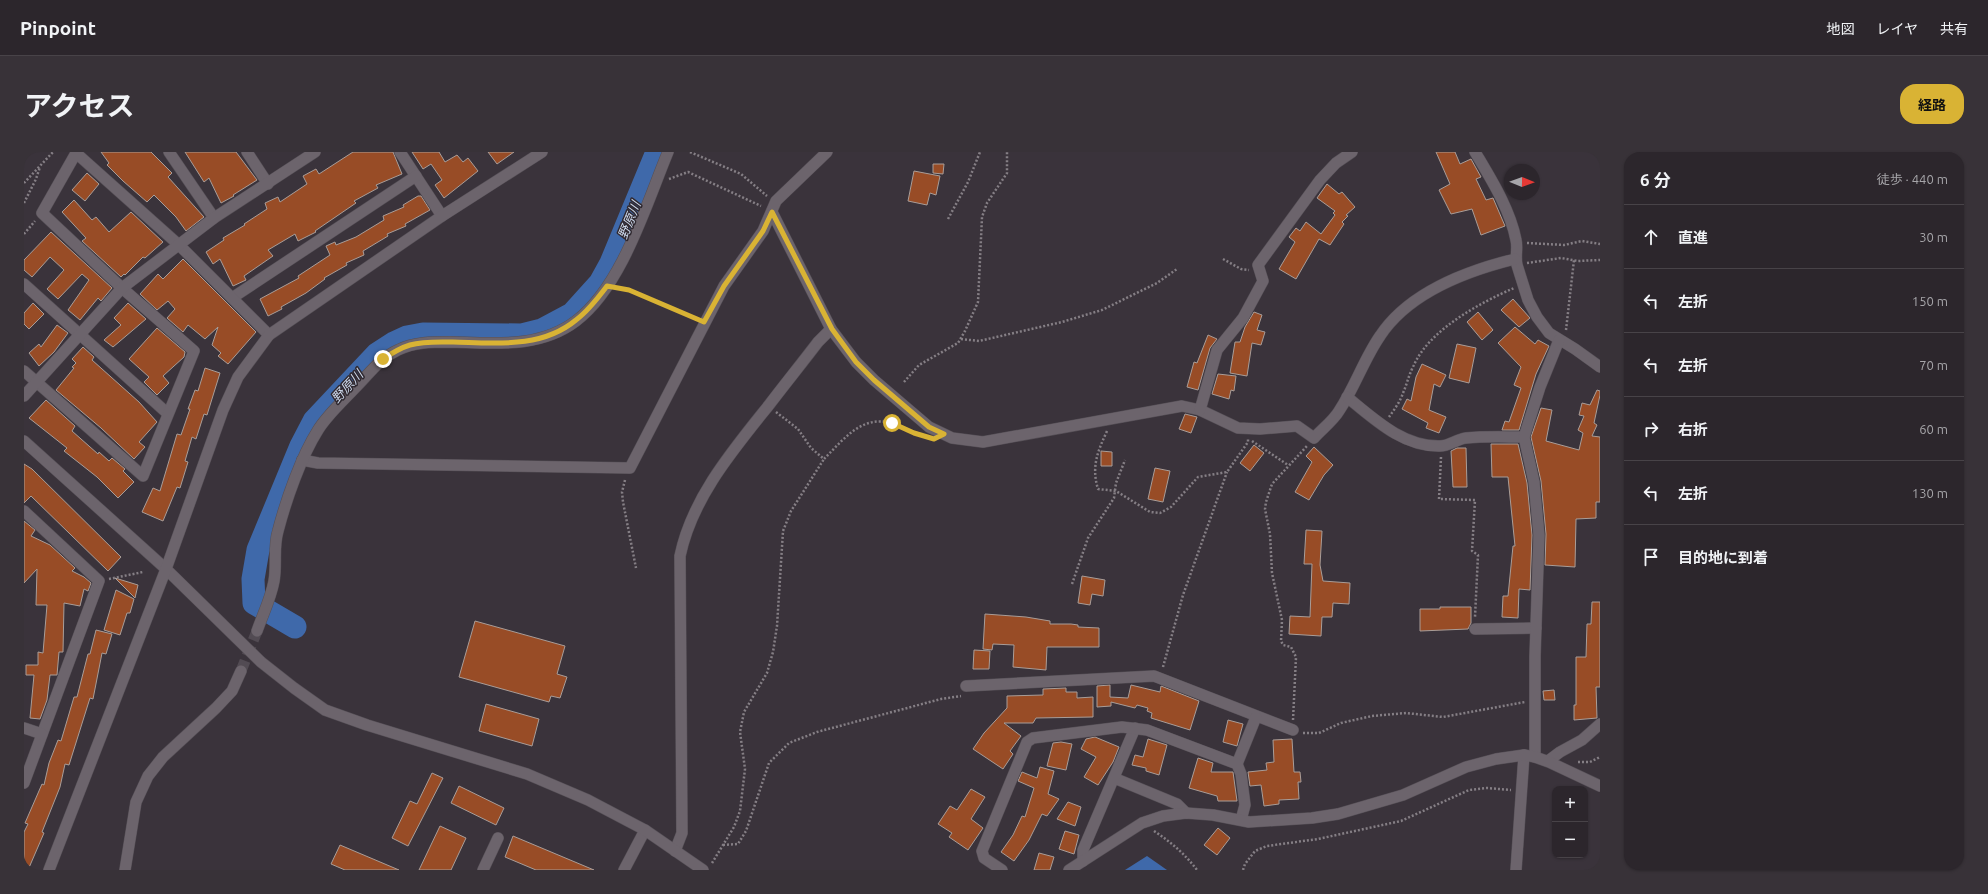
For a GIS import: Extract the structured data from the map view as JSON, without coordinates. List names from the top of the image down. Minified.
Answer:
{"water":["野原川"],"north":"right","page":{"header":"Pinpoint","nav":["地図","レイヤ","共有"],"title":"アクセス","buttons":"経路","heading":["6 分","徒歩 · 440 m"],"list":[["直進","30 m"],["左折","150 m"],["左折","70 m"],["右折","60 m"],["左折","130 m"],"目的地に到着"],"map_buttons":["+","−"]}}
